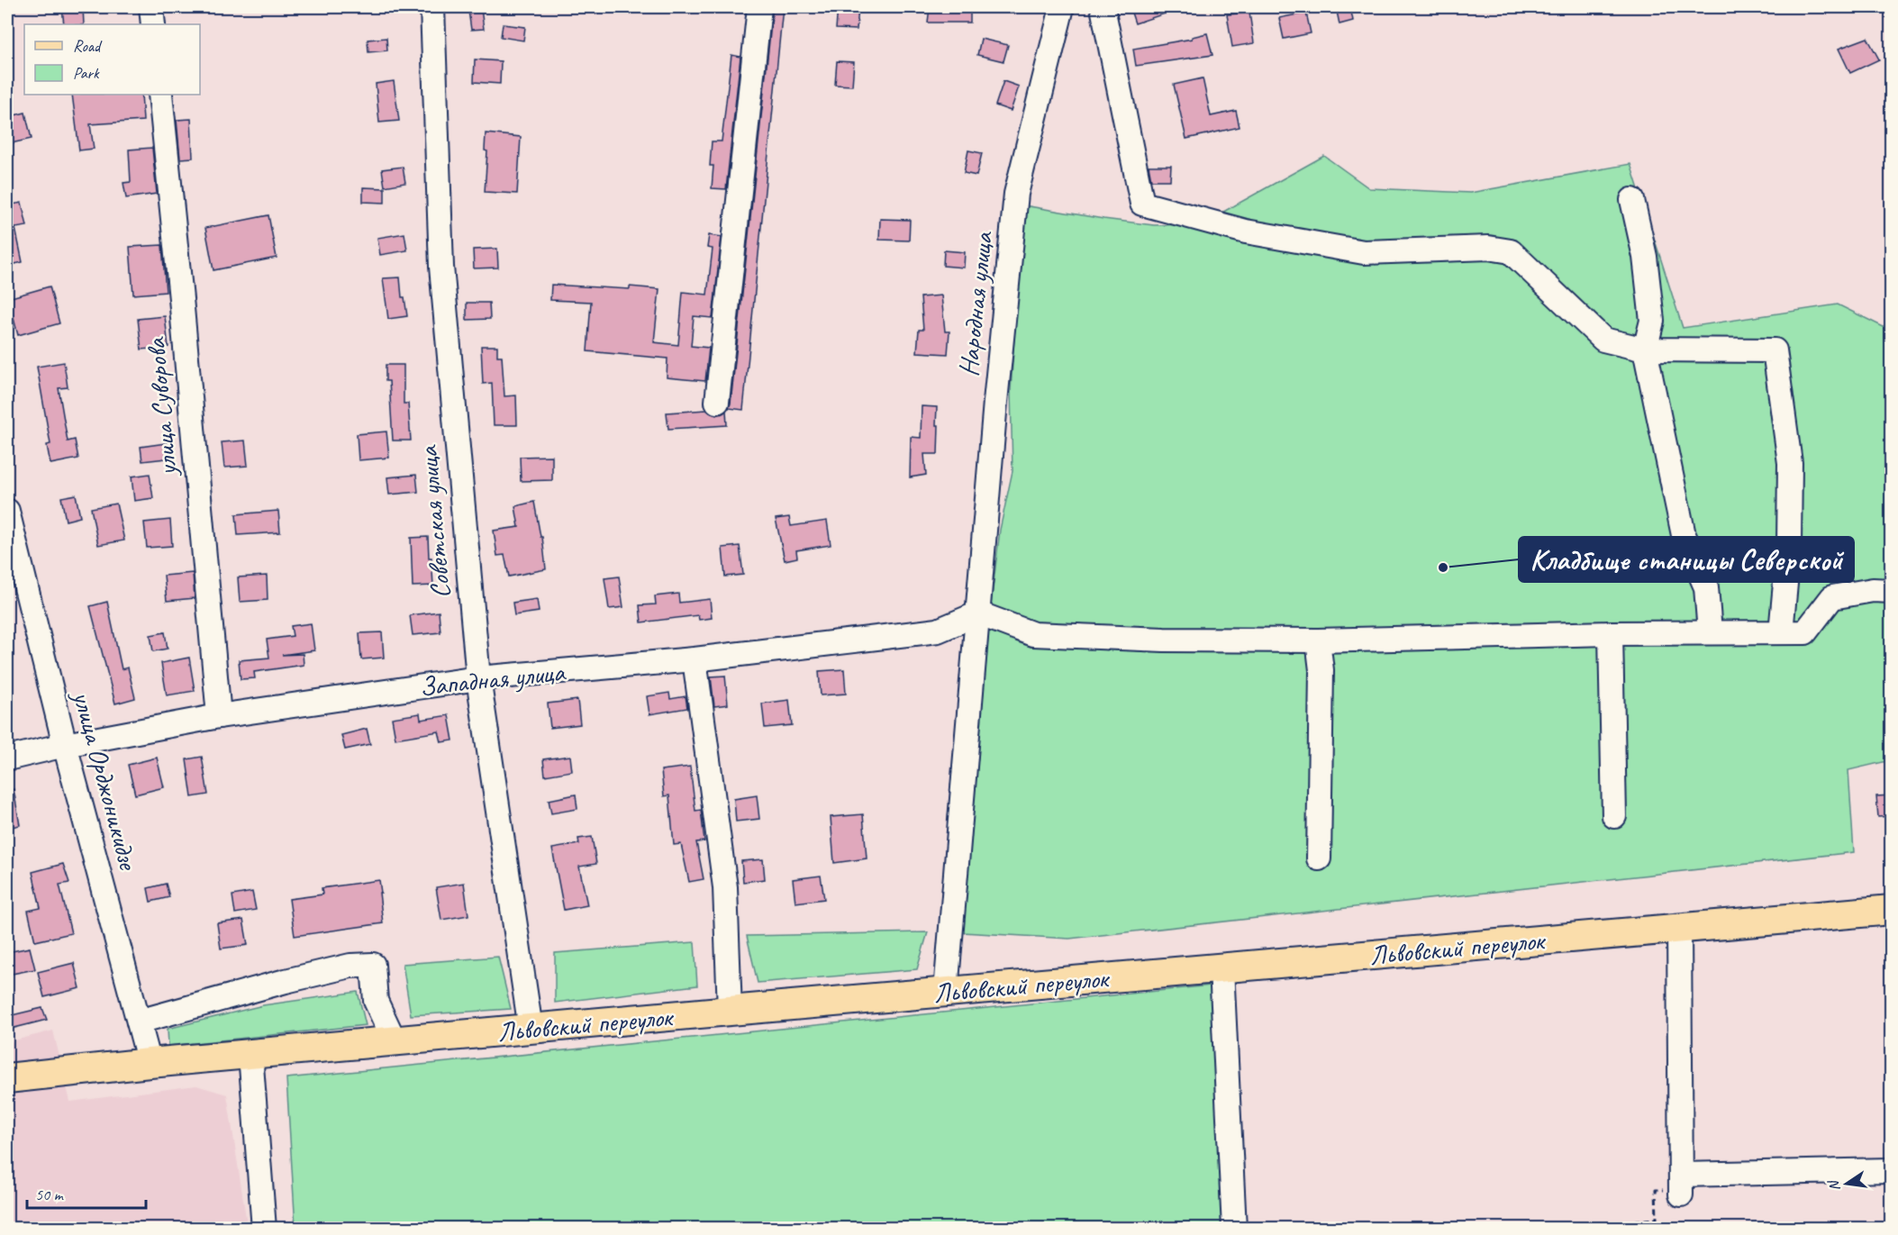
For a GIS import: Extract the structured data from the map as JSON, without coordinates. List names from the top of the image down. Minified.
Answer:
{"streets":{"main road":["Львовский переулок"],"street":["Народная улица","улица Суворова","Советская улица","Западная улица","улица Орджоникидзе"]},"crossings":[["Народная улица","Западная улица"],["Народная улица","Львовский переулок"],["улица Суворова","Западная улица"],["Советская улица","Западная улица"],["Советская улица","Львовский переулок"],["Западная улица","улица Орджоникидзе"],["улица Орджоникидзе","Львовский переулок"]],"places":["Кладбище станицы Северской"],"legend":["Road","Park"],"scale_bar":"50 m","north":"left"}
